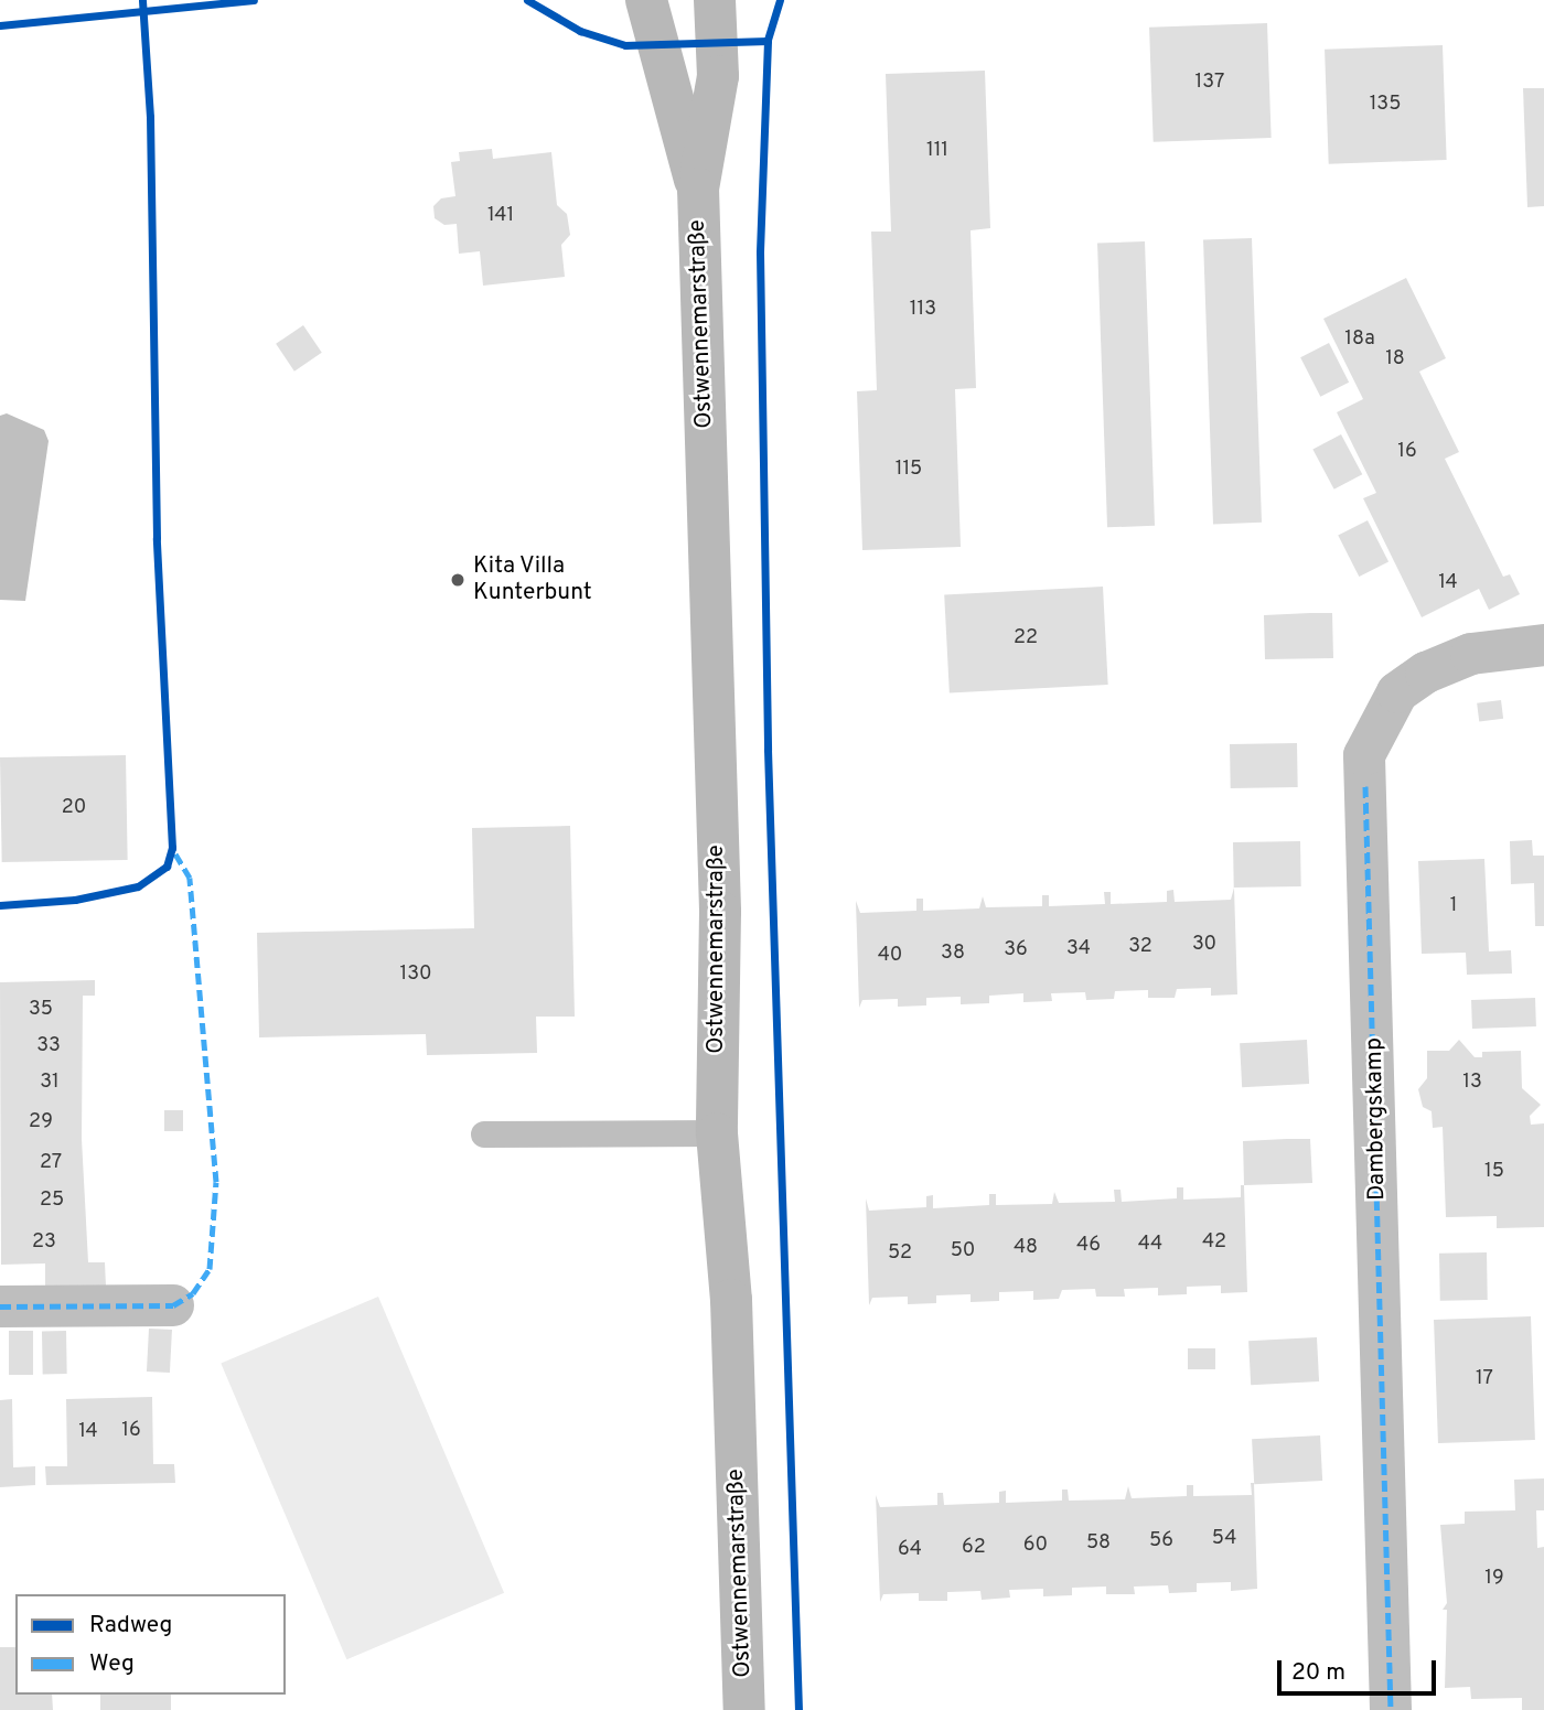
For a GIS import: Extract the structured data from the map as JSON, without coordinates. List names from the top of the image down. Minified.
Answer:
{"streets":{"street":["Ostwennemarstraße","Dambergskamp"]},"places":["Kita Villa Kunterbunt"],"house_numbers":["137","135","111","141","113","18a","18","16","115","14","22","20","1","30","32","34","36","38","40","130","35","33","31","13","29","27","15","25","23","42","44","46","48","50","52","17","16","14","54","56","58","60","62","64","19"],"legend":["Radweg","Weg"],"scale_bar":"20 m"}
